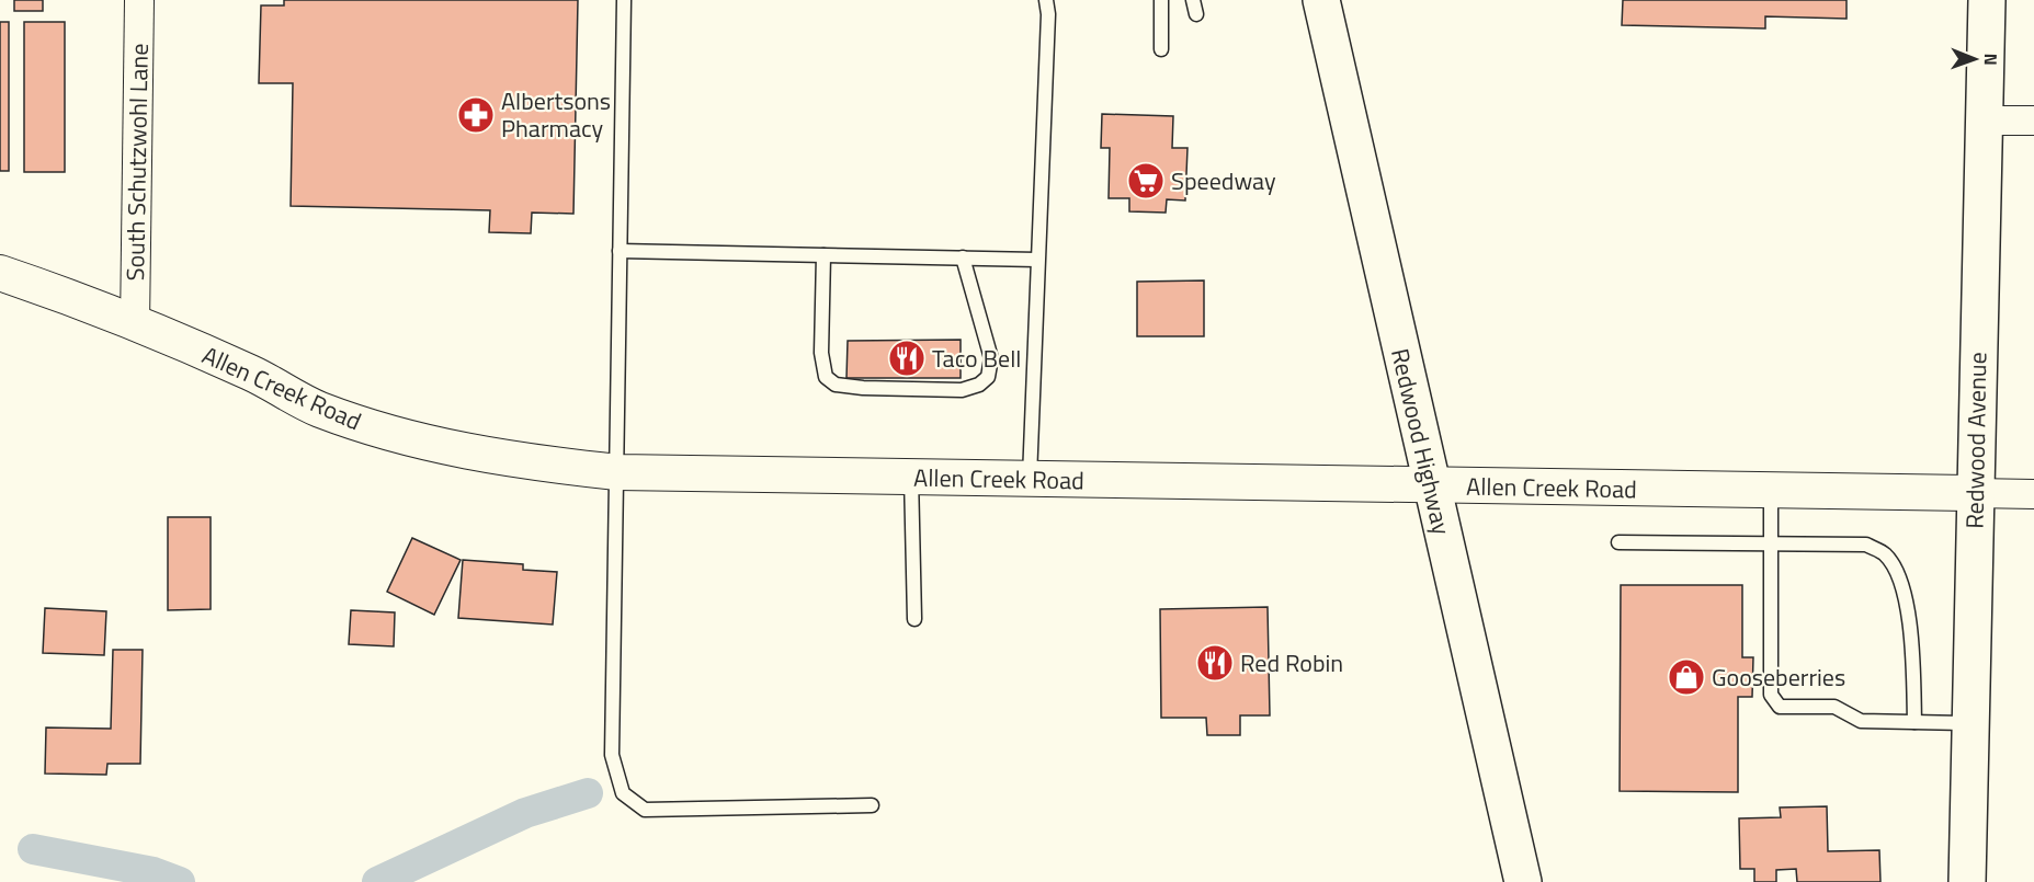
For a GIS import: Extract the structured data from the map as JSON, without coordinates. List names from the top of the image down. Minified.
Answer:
{"streets":{"main road":["Redwood Avenue","Redwood Highway"],"street":["South Schutzwohl Lane","Allen Creek Road"]},"crossings":[["South Schutzwohl Lane","Allen Creek Road"],["Allen Creek Road","Redwood Avenue"],["Allen Creek Road","Redwood Highway"]],"places":{"pharmacy":["Albertsons Pharmacy"],"supermarket":["Speedway"],"restaurant":["Taco Bell","Red Robin"],"shop":["Gooseberries"]},"north":"right"}
